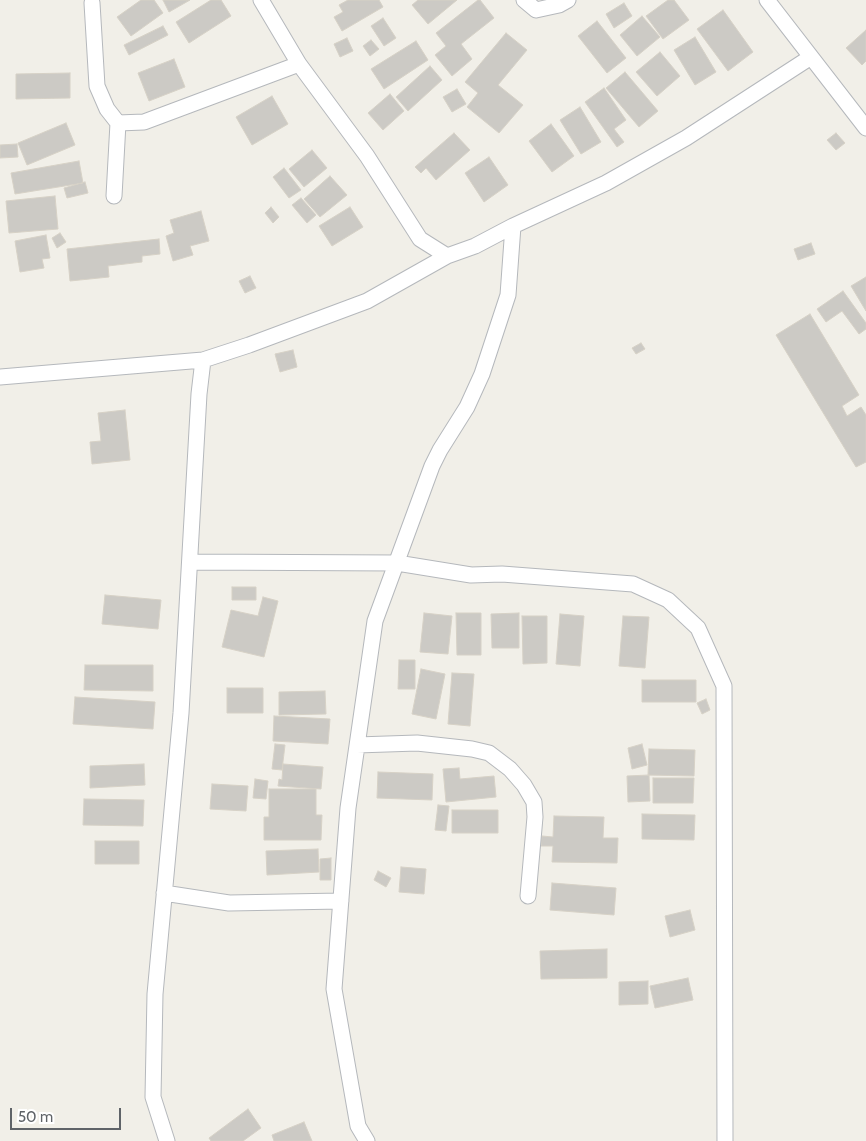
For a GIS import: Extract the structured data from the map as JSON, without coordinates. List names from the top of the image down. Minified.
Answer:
{"scale_bar":"50 m"}
